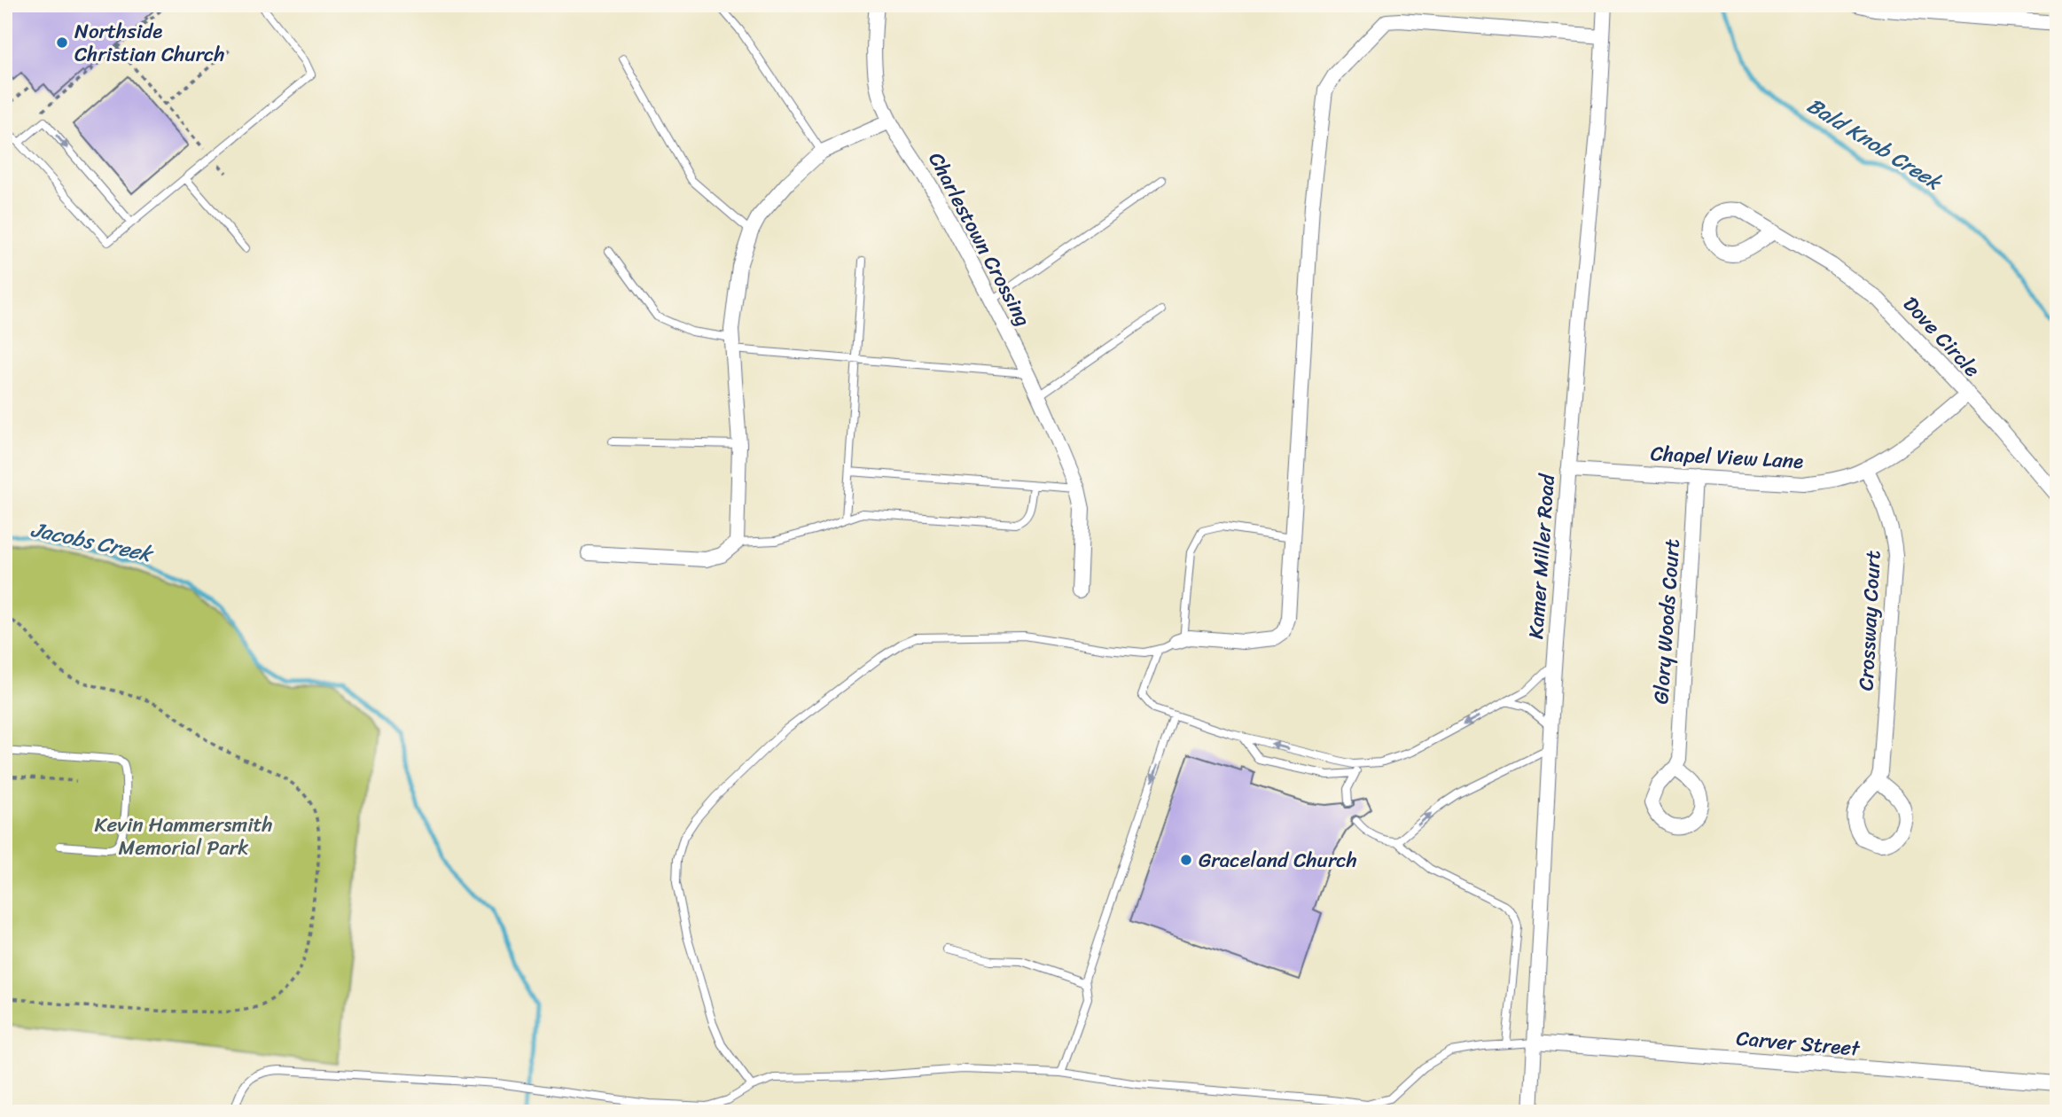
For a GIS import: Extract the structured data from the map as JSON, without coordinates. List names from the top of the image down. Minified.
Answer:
{"streets":{"street":["Charlestown Crossing","Dove Circle","Chapel View Lane","Kamer Miller Road","Crossway Court","Glory Woods Court","Carver Street"]},"crossings":[["Dove Circle","Chapel View Lane"],["Chapel View Lane","Kamer Miller Road"],["Chapel View Lane","Crossway Court"],["Chapel View Lane","Glory Woods Court"],["Kamer Miller Road","Carver Street"]],"water":["Bald Knob Creek","Jacobs Creek"],"parks":["Kevin Hammersmith Memorial Park"],"places":["Northside Christian Church","Graceland Church"]}
